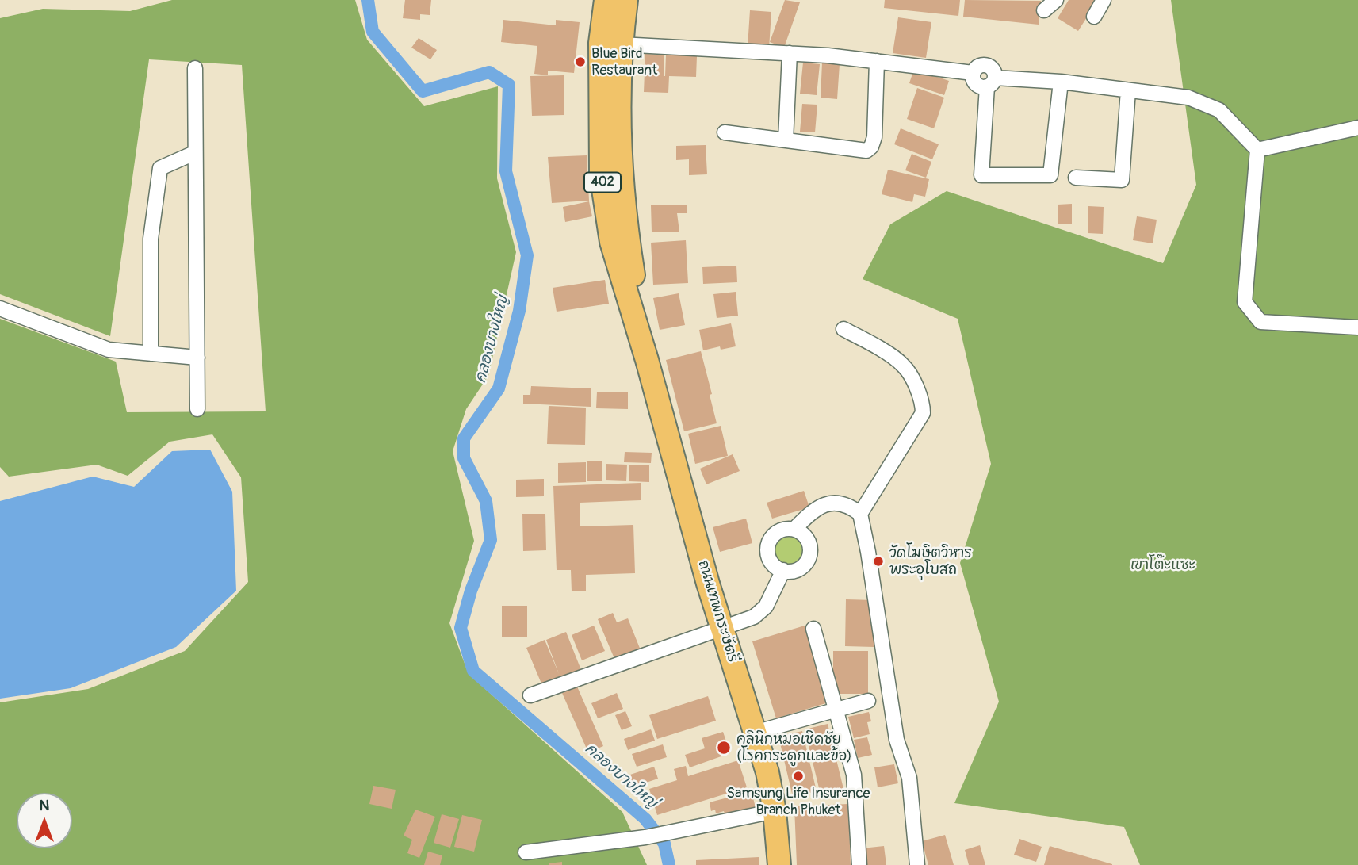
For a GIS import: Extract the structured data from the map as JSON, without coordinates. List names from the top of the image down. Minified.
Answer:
{"streets":{"main road":["402","ถนนเทพกระษัตรี"]},"water":["คลองบางใหญ่"],"parks":["เขาโต๊ะแซะ"],"places":["Blue Bird Restaurant","วัดโฆษิตวิหาร พระอุโบสถ","คลินิกหมอเชิดชัย (โรคกระดูกและข้อ)","Samsung Life Insurance Branch Phuket"],"north":"top"}
